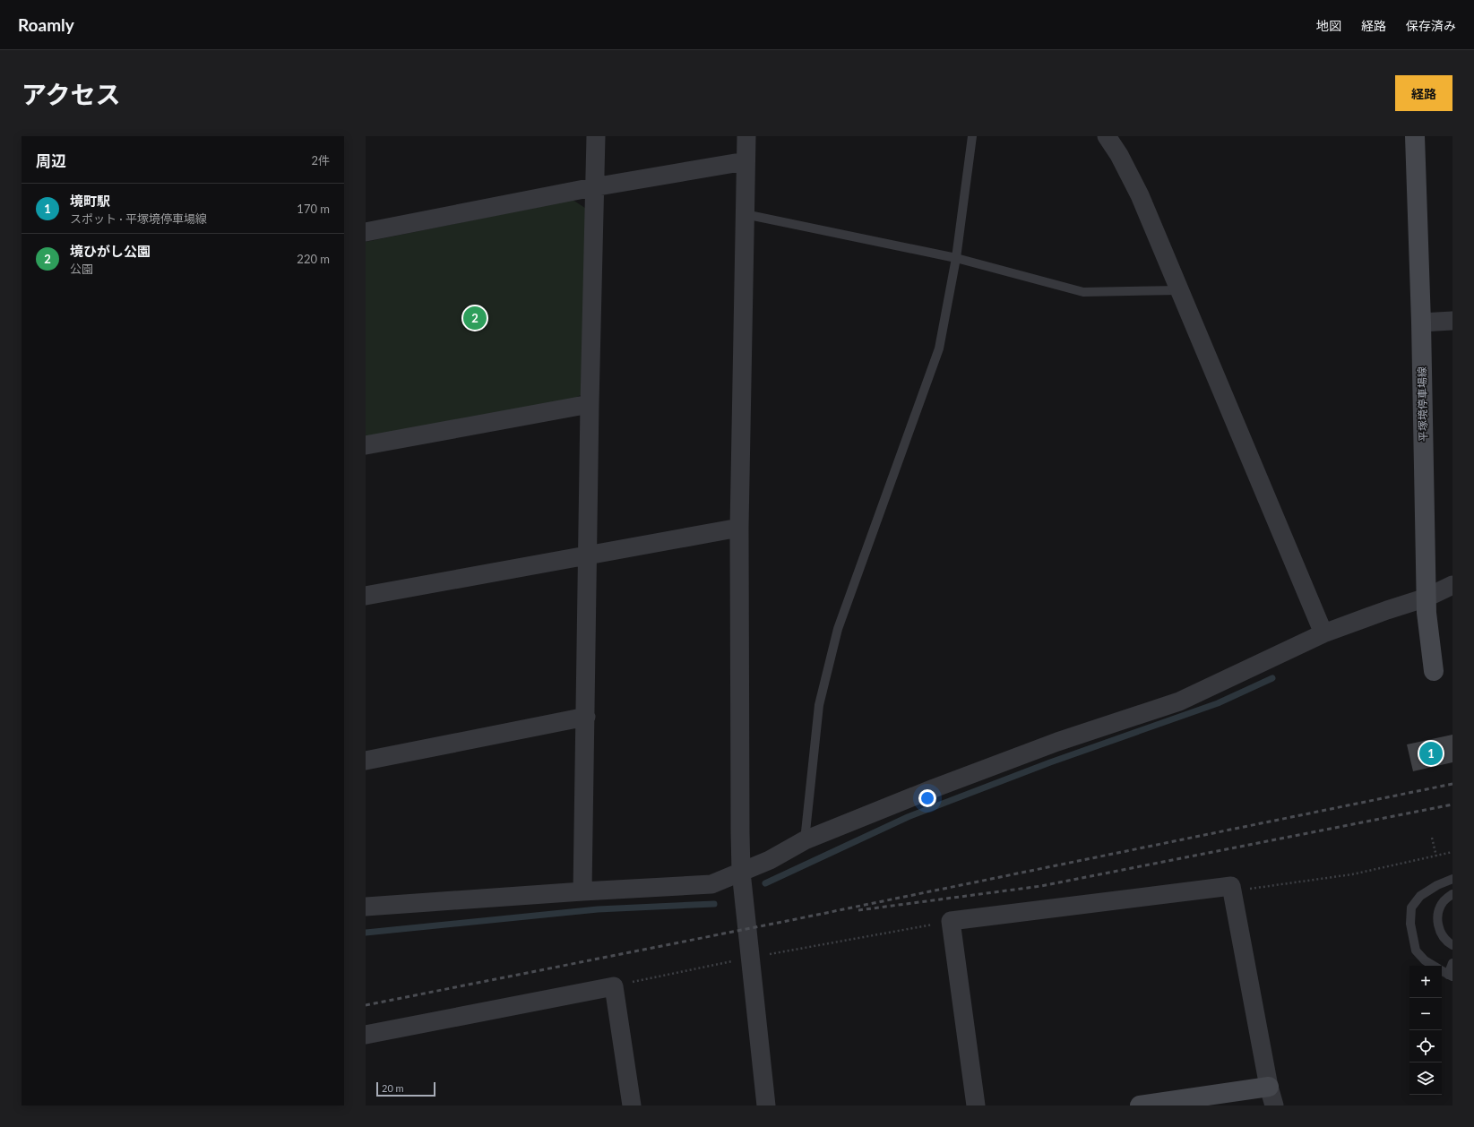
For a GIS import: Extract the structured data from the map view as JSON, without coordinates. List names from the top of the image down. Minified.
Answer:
{"streets":{"main road":["平塚境停車場線"]},"scale_bar":"20 m","page":{"header":"Roamly","nav":["地図","経路","保存済み"],"title":"アクセス","buttons":"経路","heading":["周辺","2件"],"list":[{"mark":"1","name":"境町駅","note":"スポット · 平塚境停車場線","value":"170 m"},{"mark":"2","name":"境ひがし公園","note":"公園","value":"220 m"}],"pins":["2","1"],"map_buttons":["+","−"],"scale":"20 m"}}
